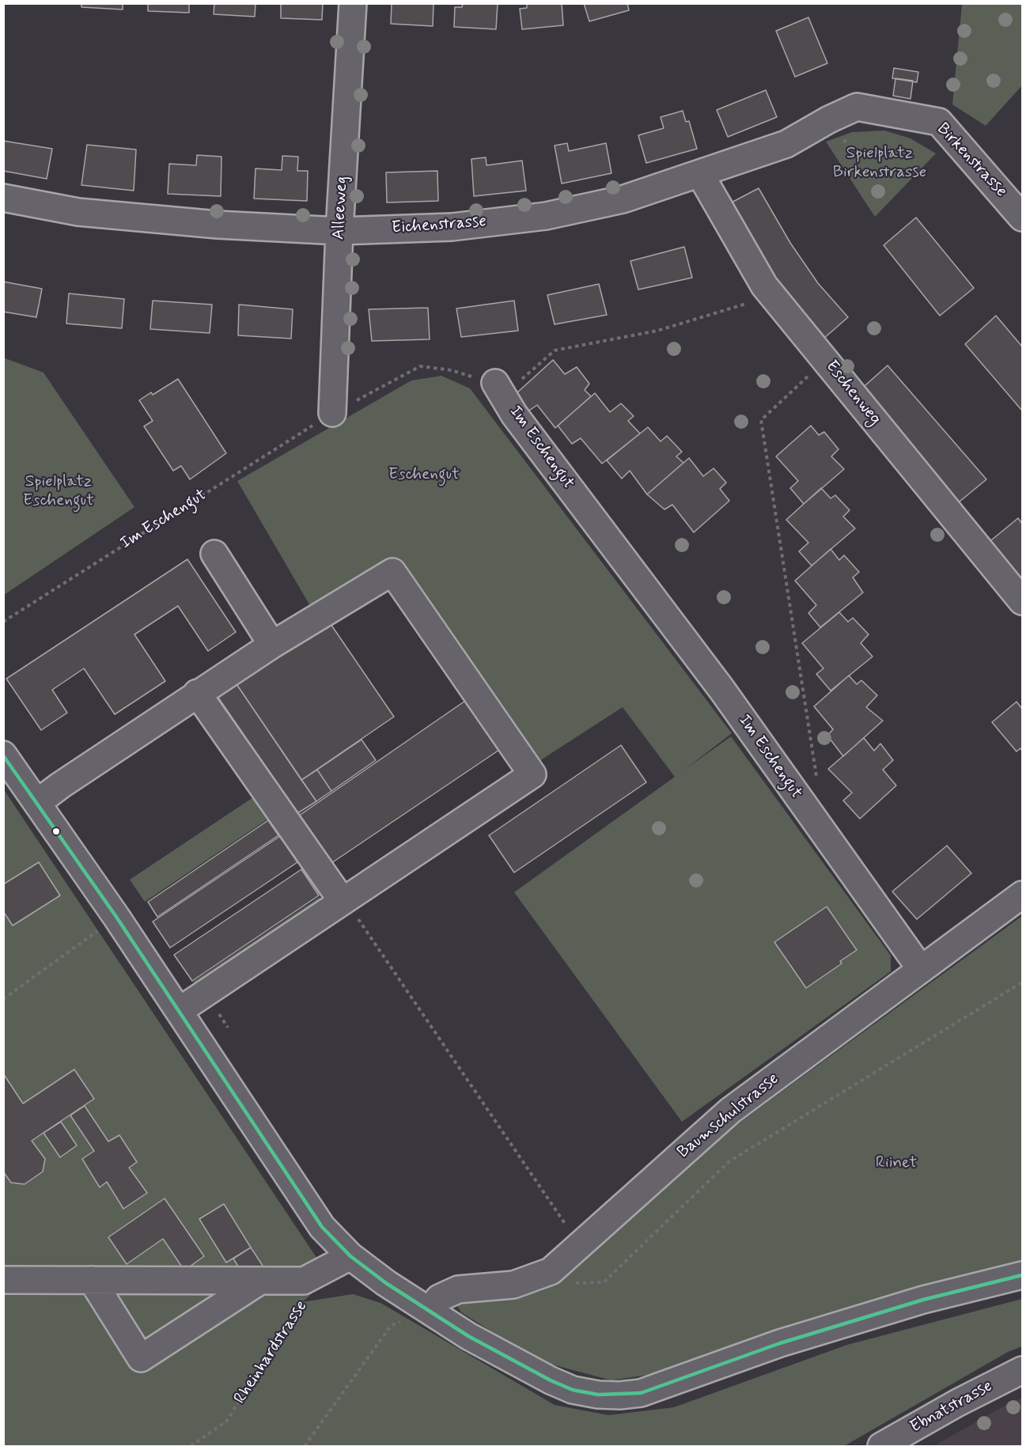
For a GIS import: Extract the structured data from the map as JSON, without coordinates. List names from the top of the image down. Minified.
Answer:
{"streets":{"street":["Birkenstrasse","Alleeweg","Eichenstrasse","Eschenweg","Im Eschengut","Baumschulstrasse","Ebnatstrasse"],"path":["Rheinhardstrasse"]},"crossings":[["Birkenstrasse","Eichenstrasse"],["Alleeweg","Eichenstrasse"],["Alleeweg","Im Eschengut"],["Eichenstrasse","Eschenweg"],["Im Eschengut","Baumschulstrasse"]],"parks":["Spielplatz Birkenstrasse","Eschengut","Spielplatz Eschengut","Riinet"]}
